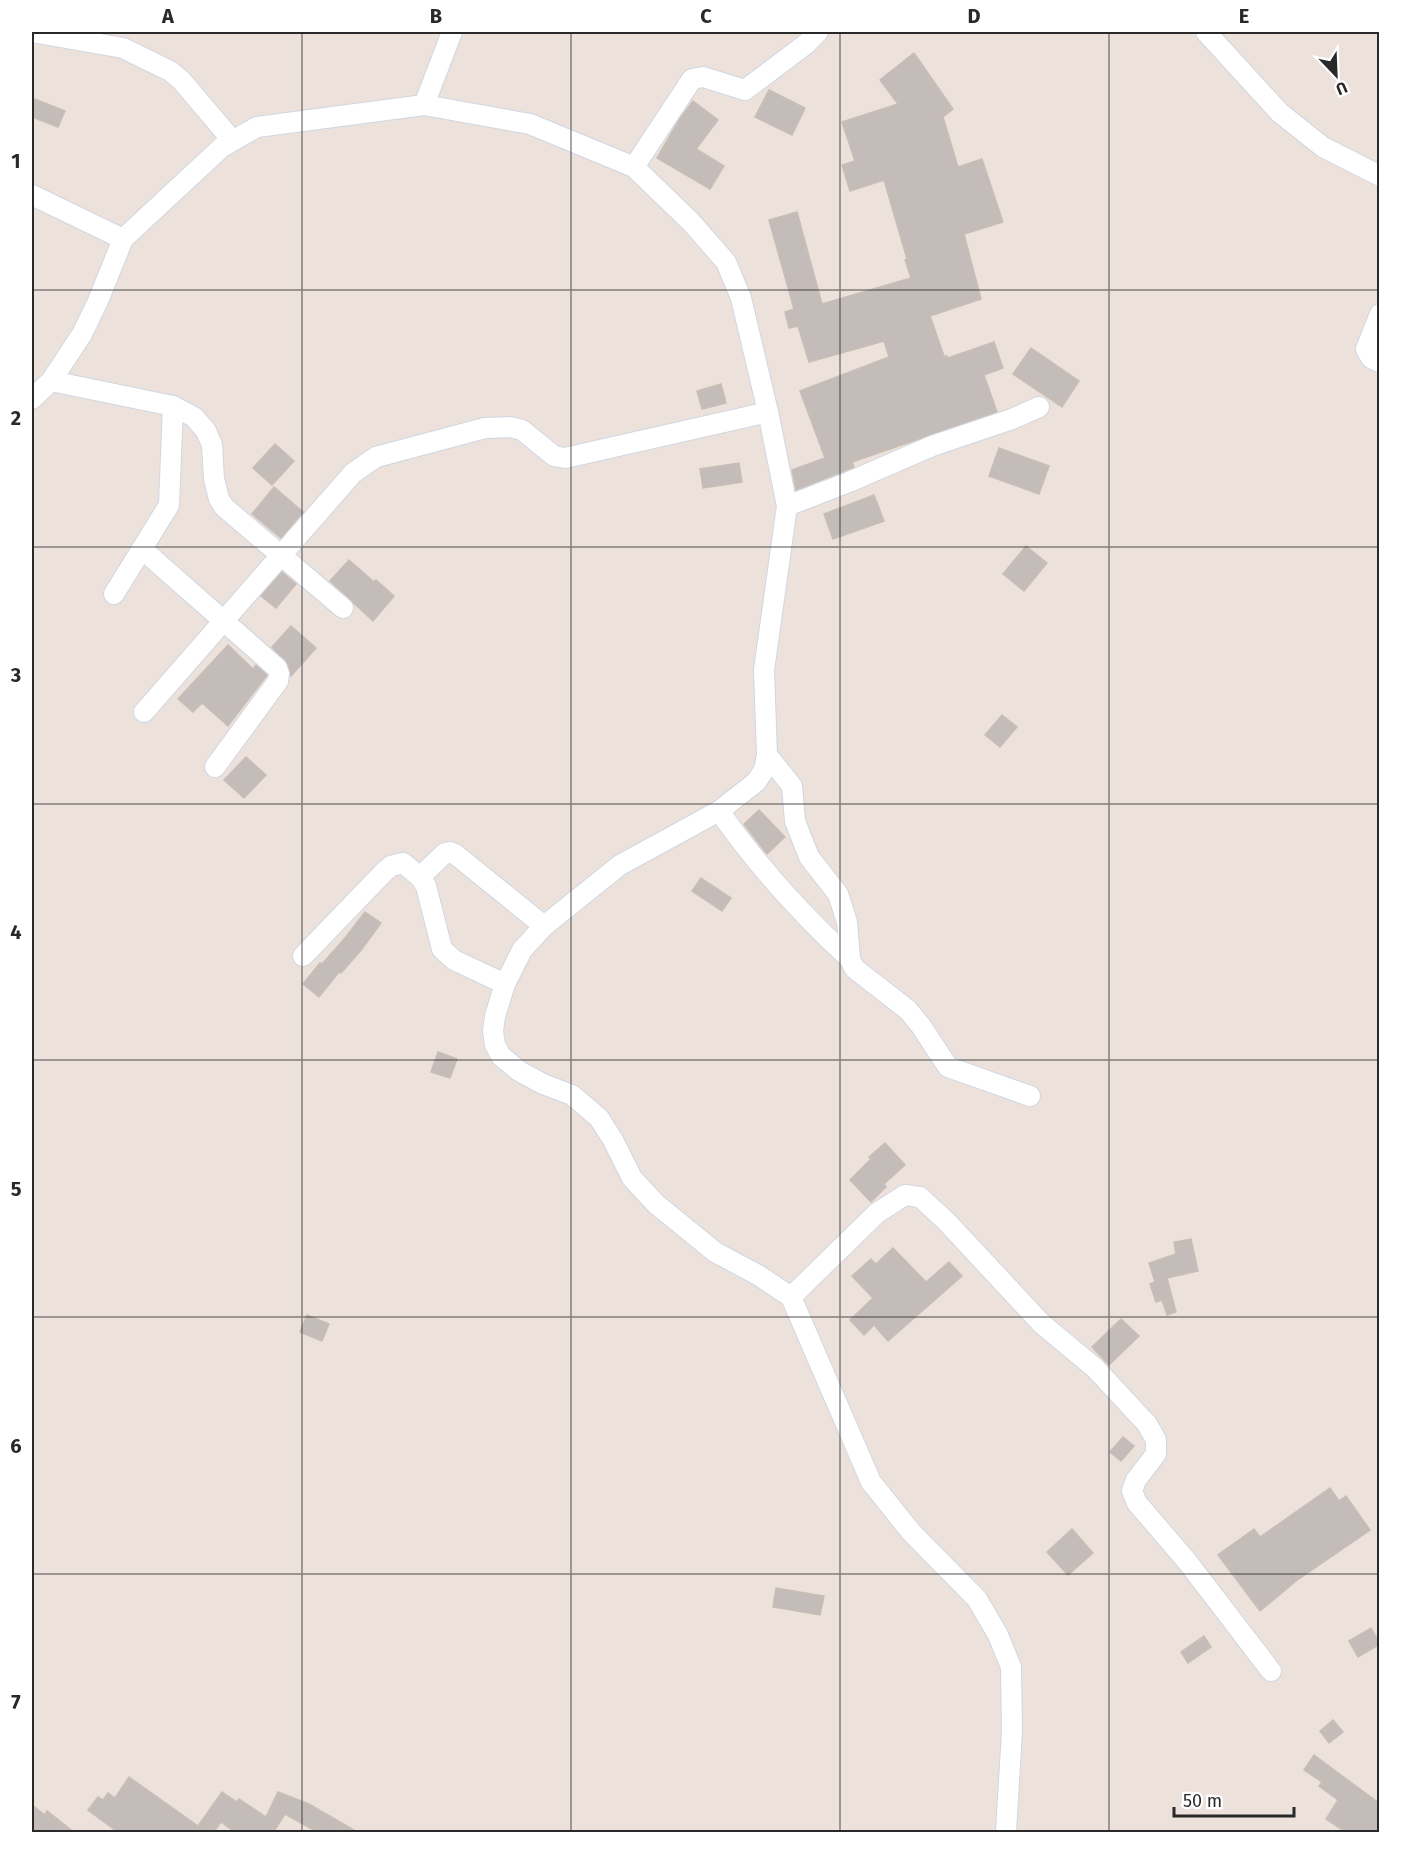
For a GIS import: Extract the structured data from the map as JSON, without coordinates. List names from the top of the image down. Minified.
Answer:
{"scale_bar":"50 m","north":"bottom right","grid":{"columns":["A","B","C","D","E"],"rows":["1","2","3","4","5","6","7"]}}
